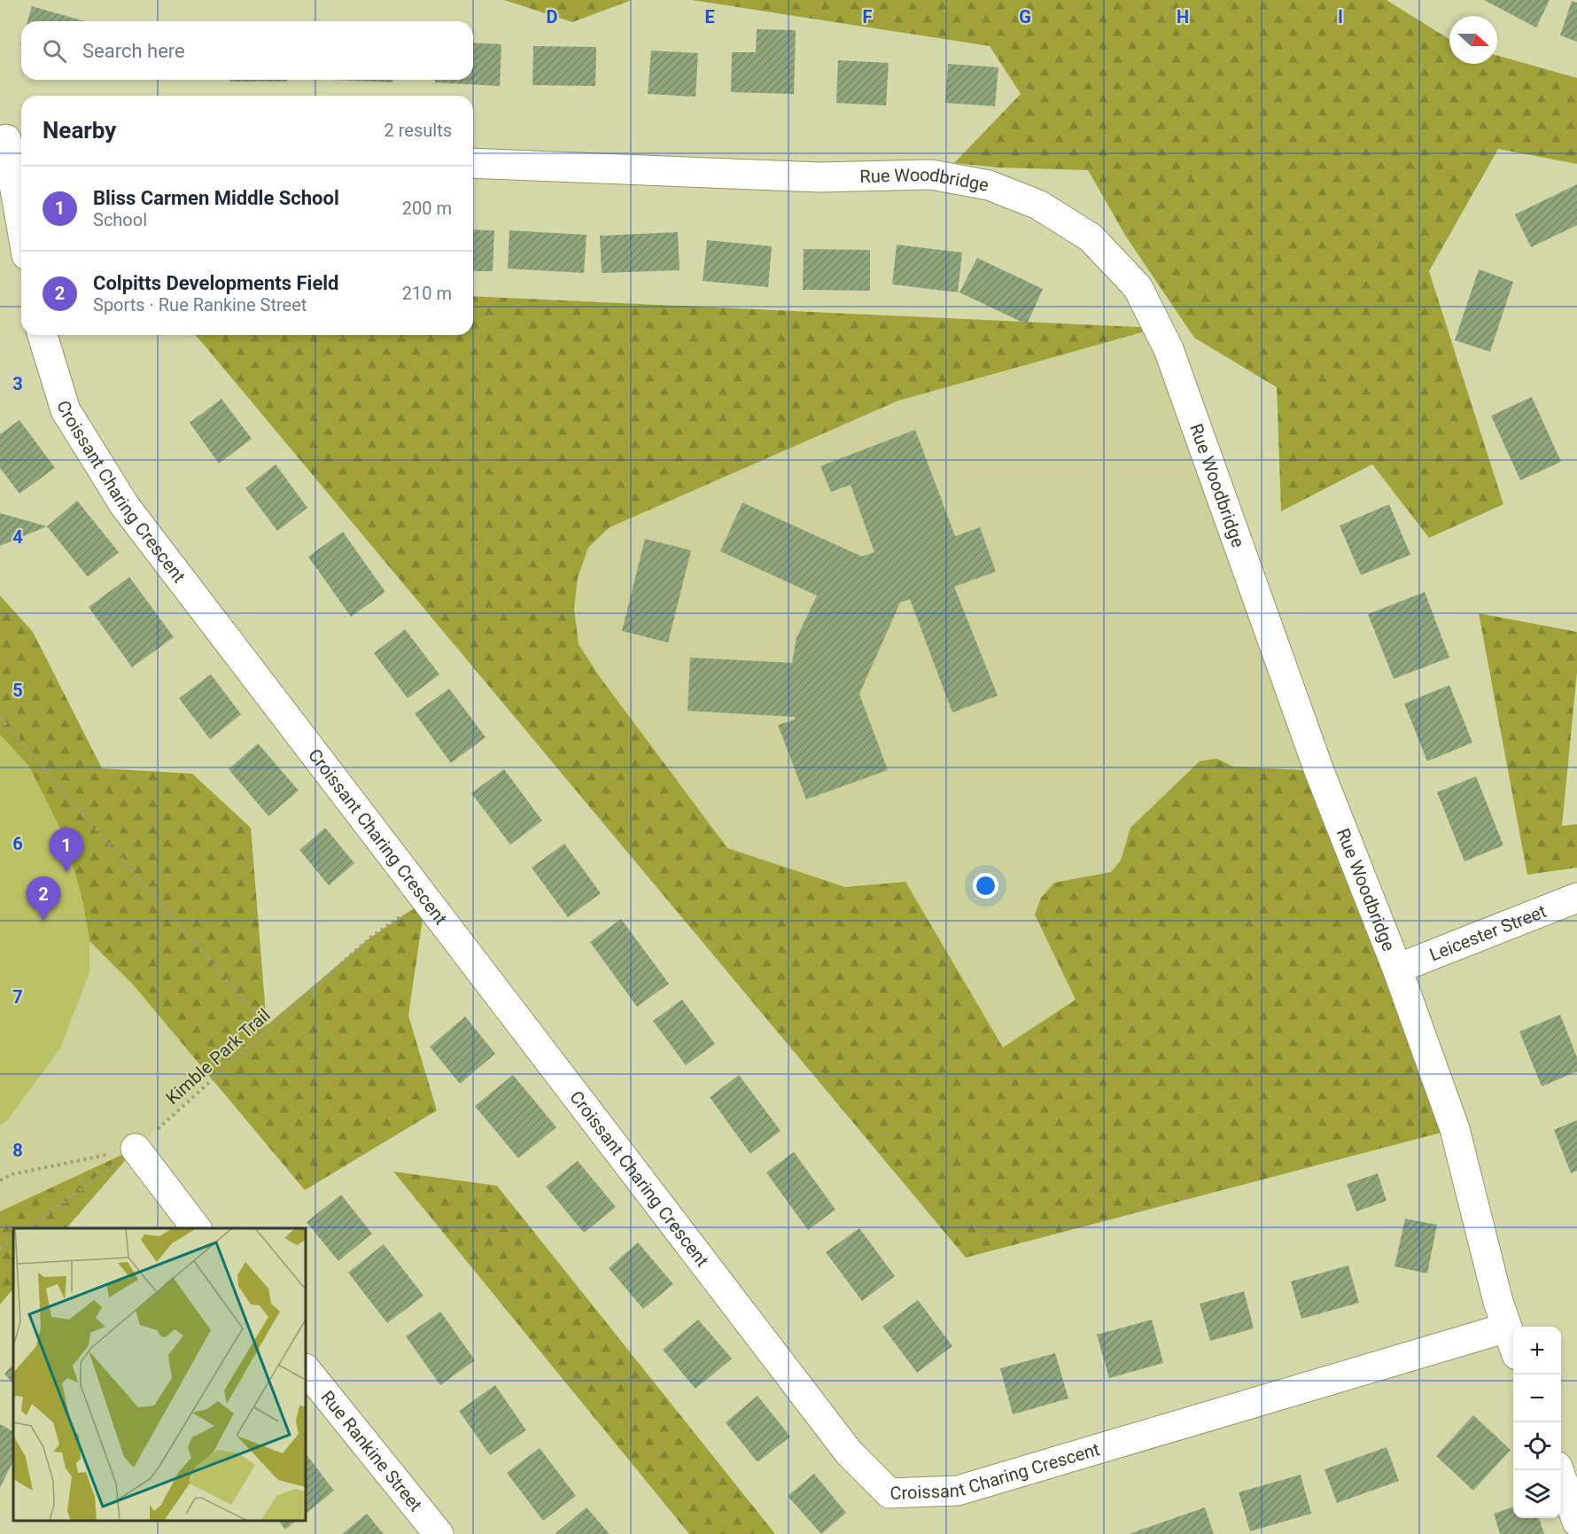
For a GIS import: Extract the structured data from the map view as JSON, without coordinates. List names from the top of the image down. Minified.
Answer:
{"streets":{"street":["Rue Woodbridge","Croissant Charing Crescent","Leicester Street","Rue Rankine Street"],"path":["Kimble Park Trail"]},"crossings":[["Rue Woodbridge","Croissant Charing Crescent"],["Rue Woodbridge","Leicester Street"],["Croissant Charing Crescent","Kimble Park Trail"]],"north":"right","page":{"search":"Search here","heading":["Nearby","2 results"],"list":[{"mark":"1","name":"Bliss Carmen Middle School","note":"School","value":"200 m"},{"mark":"2","name":"Colpitts Developments Field","note":"Sports · Rue Rankine Street","value":"210 m"}],"pins":["1","2"],"map_buttons":["+","−"]},"grid":{"columns":["D","E","F","G","H","I"],"rows":["3","4","5","6","7","8"]}}
